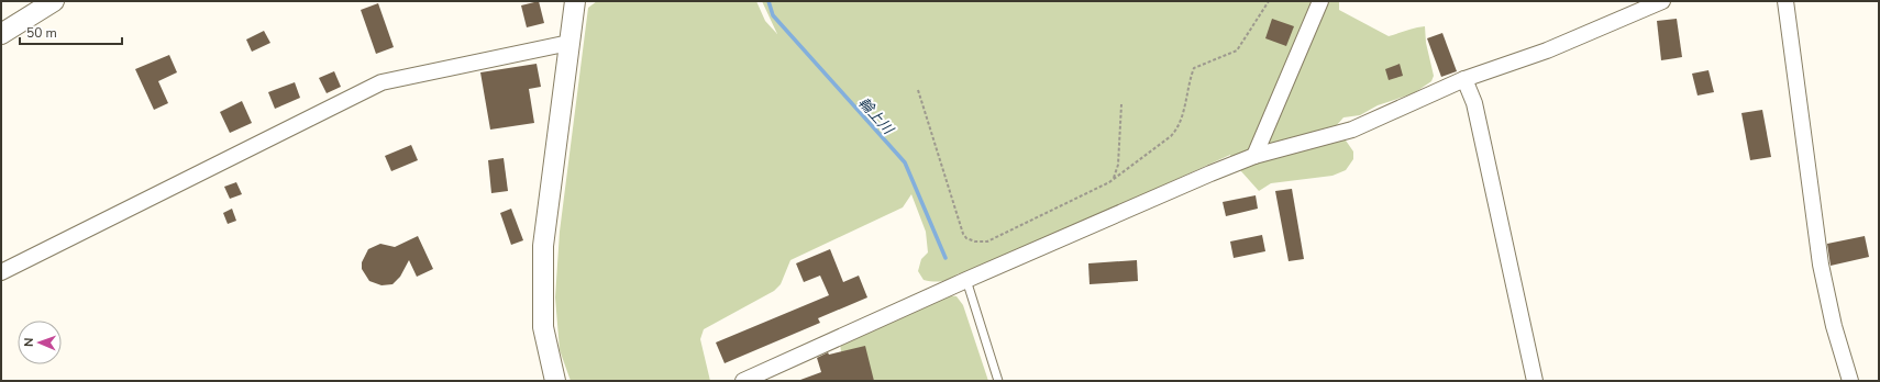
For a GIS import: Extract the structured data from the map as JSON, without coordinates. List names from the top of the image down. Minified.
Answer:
{"water":["輪上川"],"scale_bar":"50 m","north":"left"}
